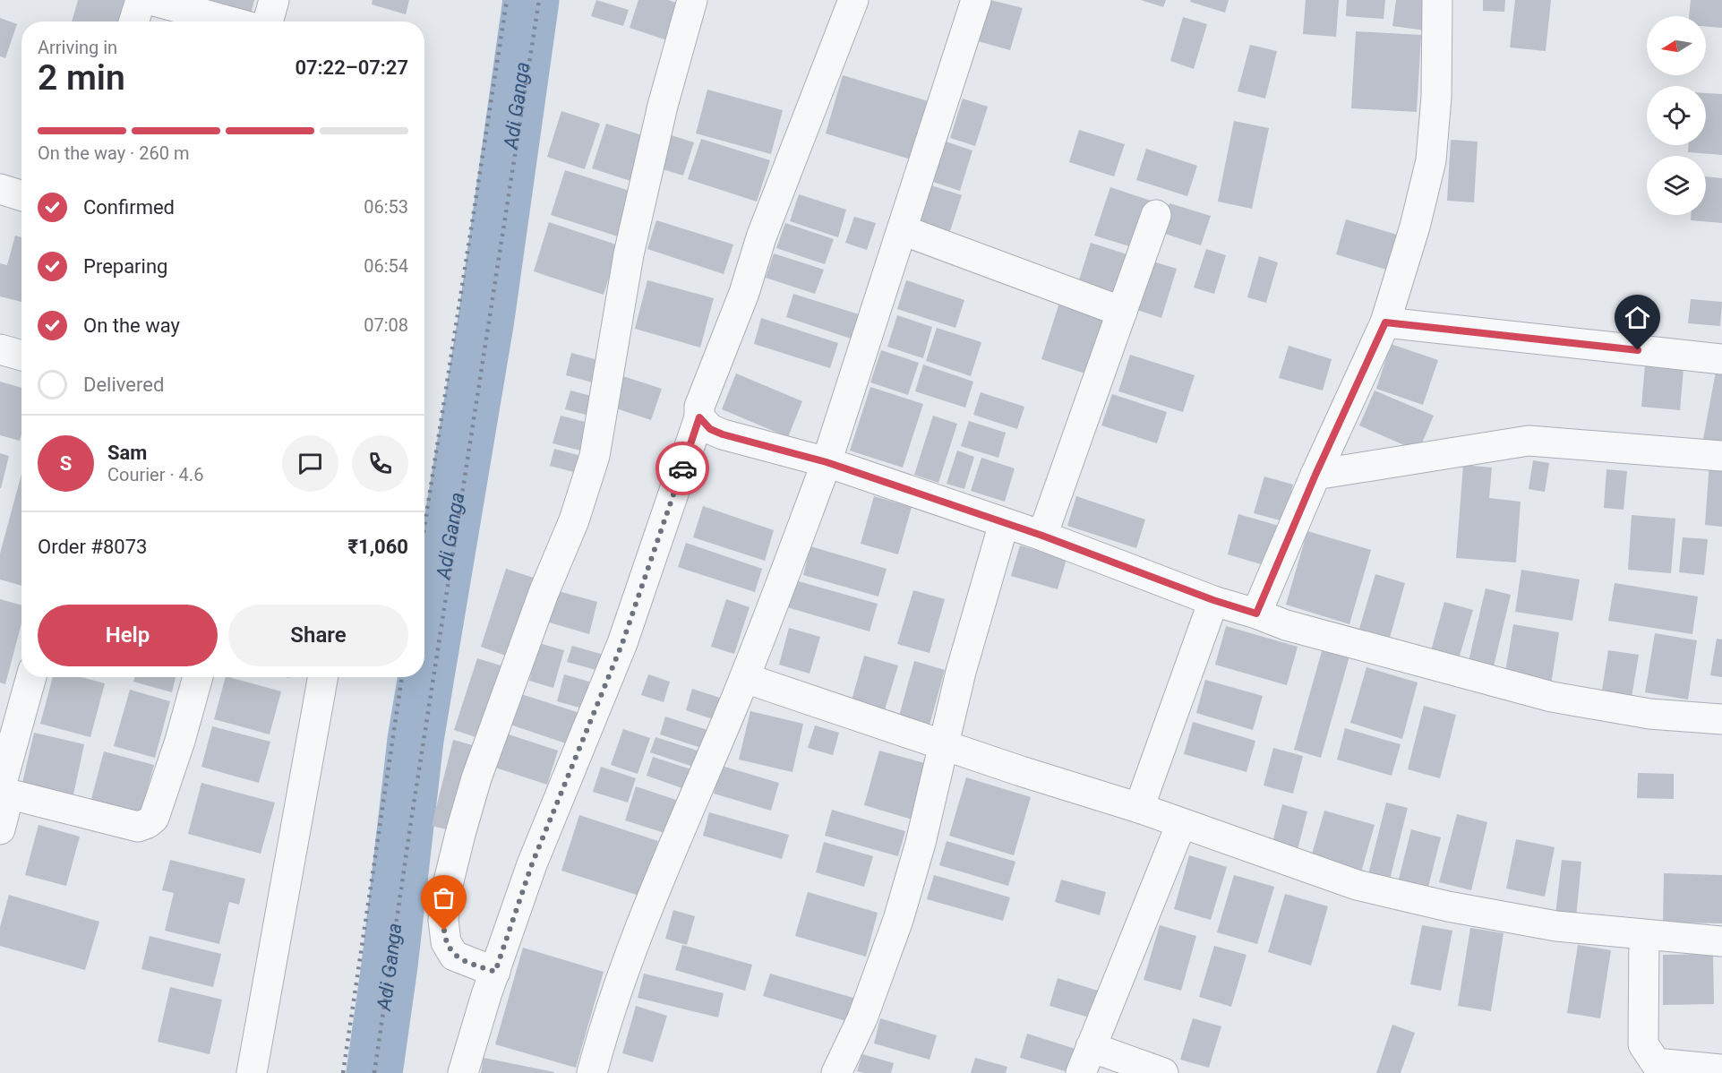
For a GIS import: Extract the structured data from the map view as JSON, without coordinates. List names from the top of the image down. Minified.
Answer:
{"water":["Adi Ganga"],"north":"left","page":{"heading":["2 min","Arriving in","07:22–07:27"],"panel":["Sam","Courier · 4.6","Order #8073","₹1,060"],"bar":"On the way · 260 m","list":[["Confirmed","06:53"],["Preparing","06:54"],["On the way","07:08"],"Delivered"],"round":"S","buttons":["Help","Share"]}}
